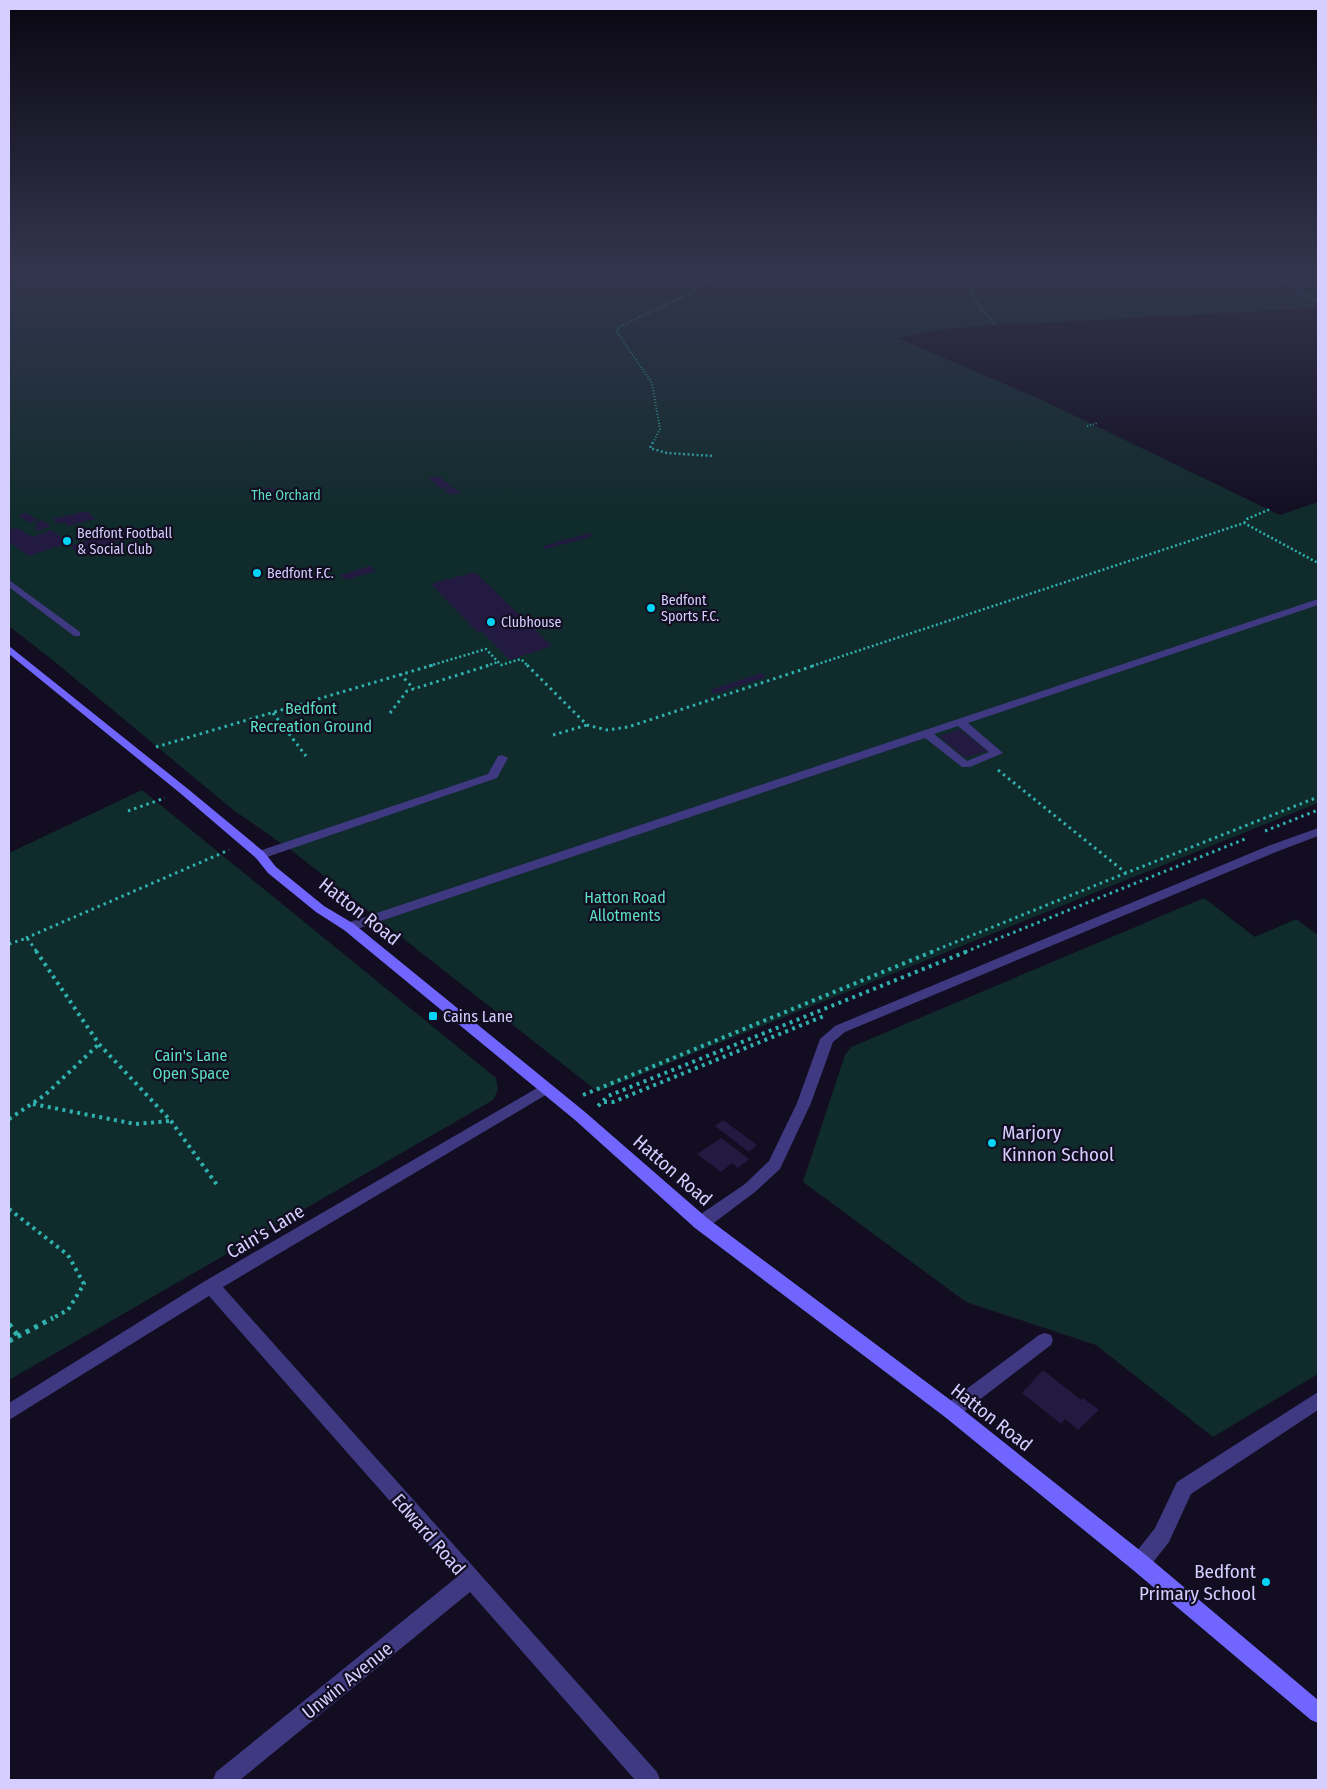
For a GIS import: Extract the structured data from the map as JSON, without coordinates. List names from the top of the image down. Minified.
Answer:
{"streets":{"street":["Hatton Road","Cain's Lane","Edward Road","Unwin Avenue"]},"crossings":[["Hatton Road","Cain's Lane"],["Cain's Lane","Edward Road"],["Edward Road","Unwin Avenue"]],"parks":["The Orchard","Bedfont Recreation Ground","Hatton Road Allotments","Cain's Lane Open Space"],"places":{"other":["Bedfont Football & Social Club","Bedfont F.C.","Bedfont Sports F.C.","Clubhouse","Marjory Kinnon School","Bedfont Primary School"],"transit":["Cains Lane"]}}
